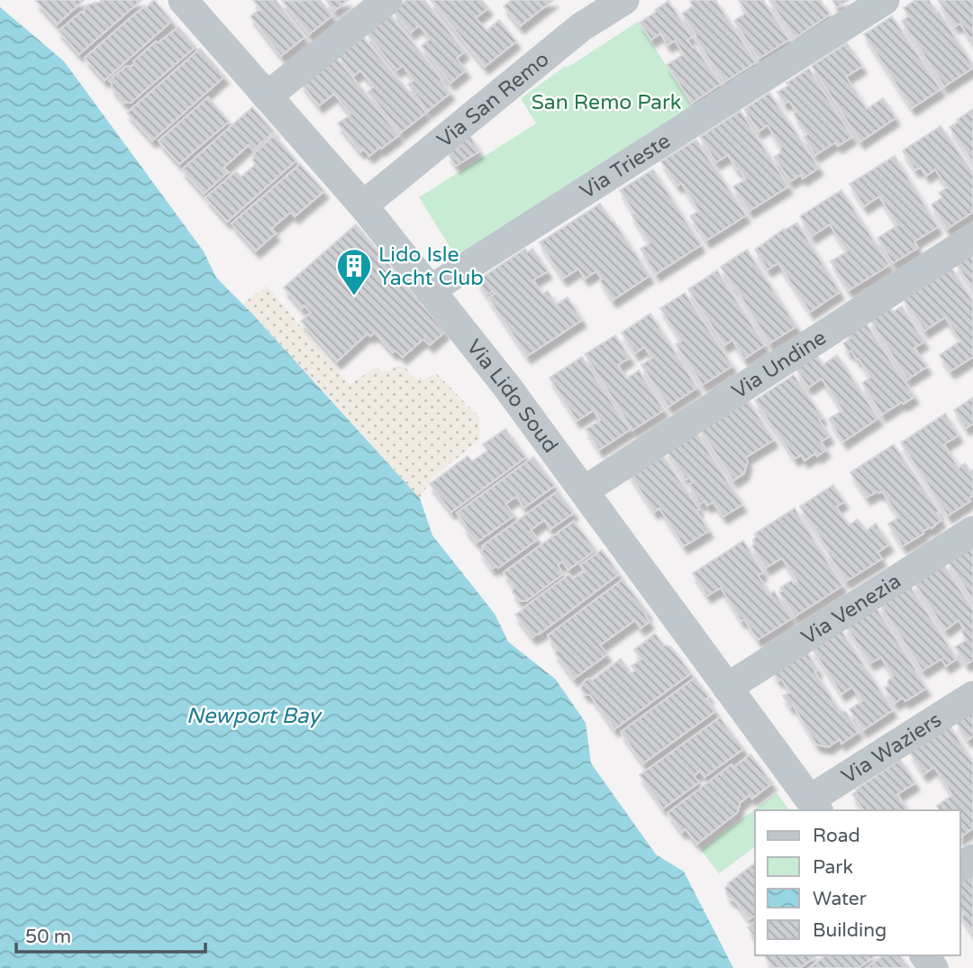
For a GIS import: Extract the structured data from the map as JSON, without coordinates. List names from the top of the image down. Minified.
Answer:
{"streets":{"street":["Via San Remo","Via Trieste","Via Undine","Via Lido Soud","Via Venezia","Via Waziers"]},"crossings":[["Via San Remo","Via Lido Soud"],["Via Trieste","Via Lido Soud"],["Via Undine","Via Lido Soud"],["Via Lido Soud","Via Venezia"],["Via Lido Soud","Via Waziers"]],"water":["Newport Bay"],"parks":["San Remo Park"],"places":{"building":["Lido Isle Yacht Club"]},"legend":["Road","Park","Water","Building"],"scale_bar":"50 m"}
